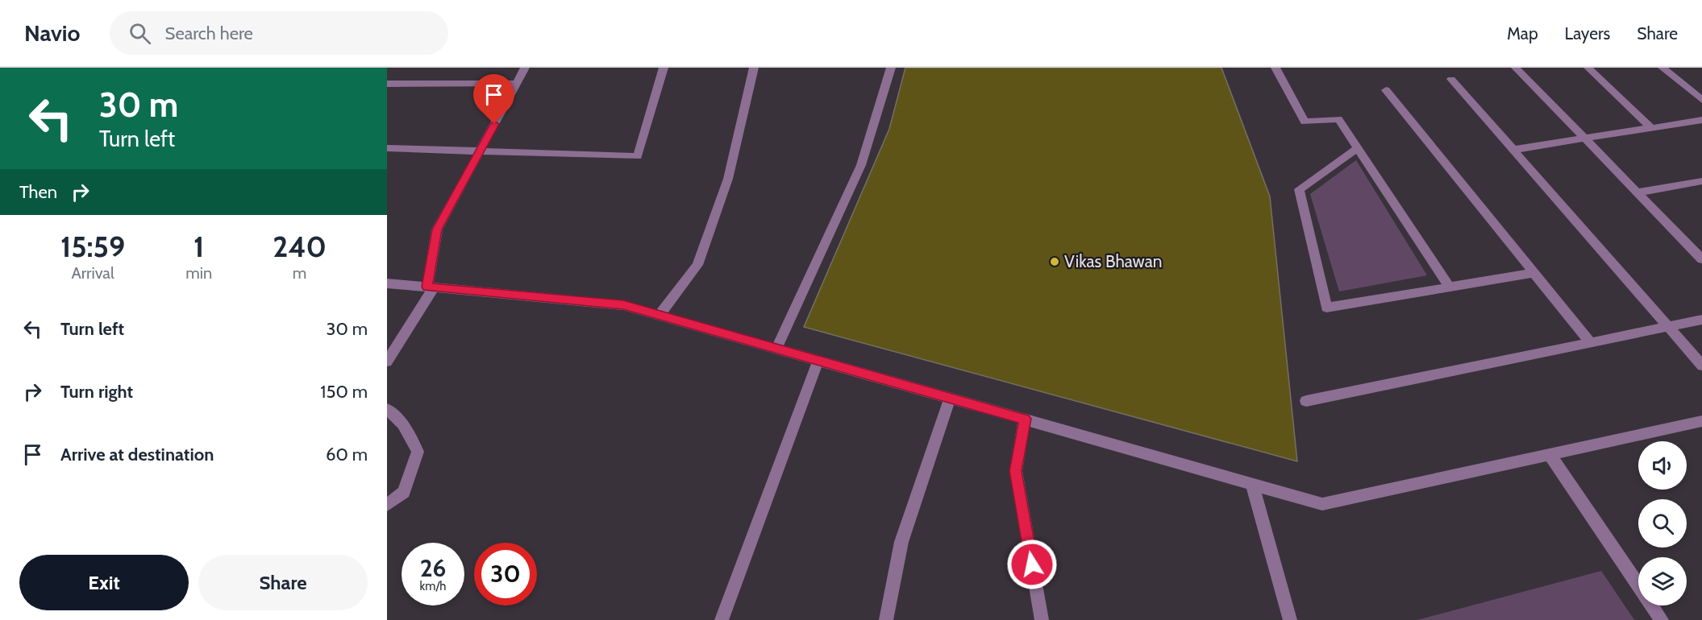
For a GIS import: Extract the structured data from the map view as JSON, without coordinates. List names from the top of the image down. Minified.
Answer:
{"places":["Vikas Bhawan"],"page":{"header":"Navio","search":"Search here","nav":["Map","Layers","Share"],"turn":["30 m","Turn left"],"then":"Then","eta":["15:59","Arrival","1","min","240","m"],"list":[{"name":"Turn left","value":"30 m"},{"name":"Turn right","value":"150 m"},{"name":"Arrive at destination","value":"60 m"}],"speed":"26 km/h","limit":"30","buttons":["Exit","Share"]}}
